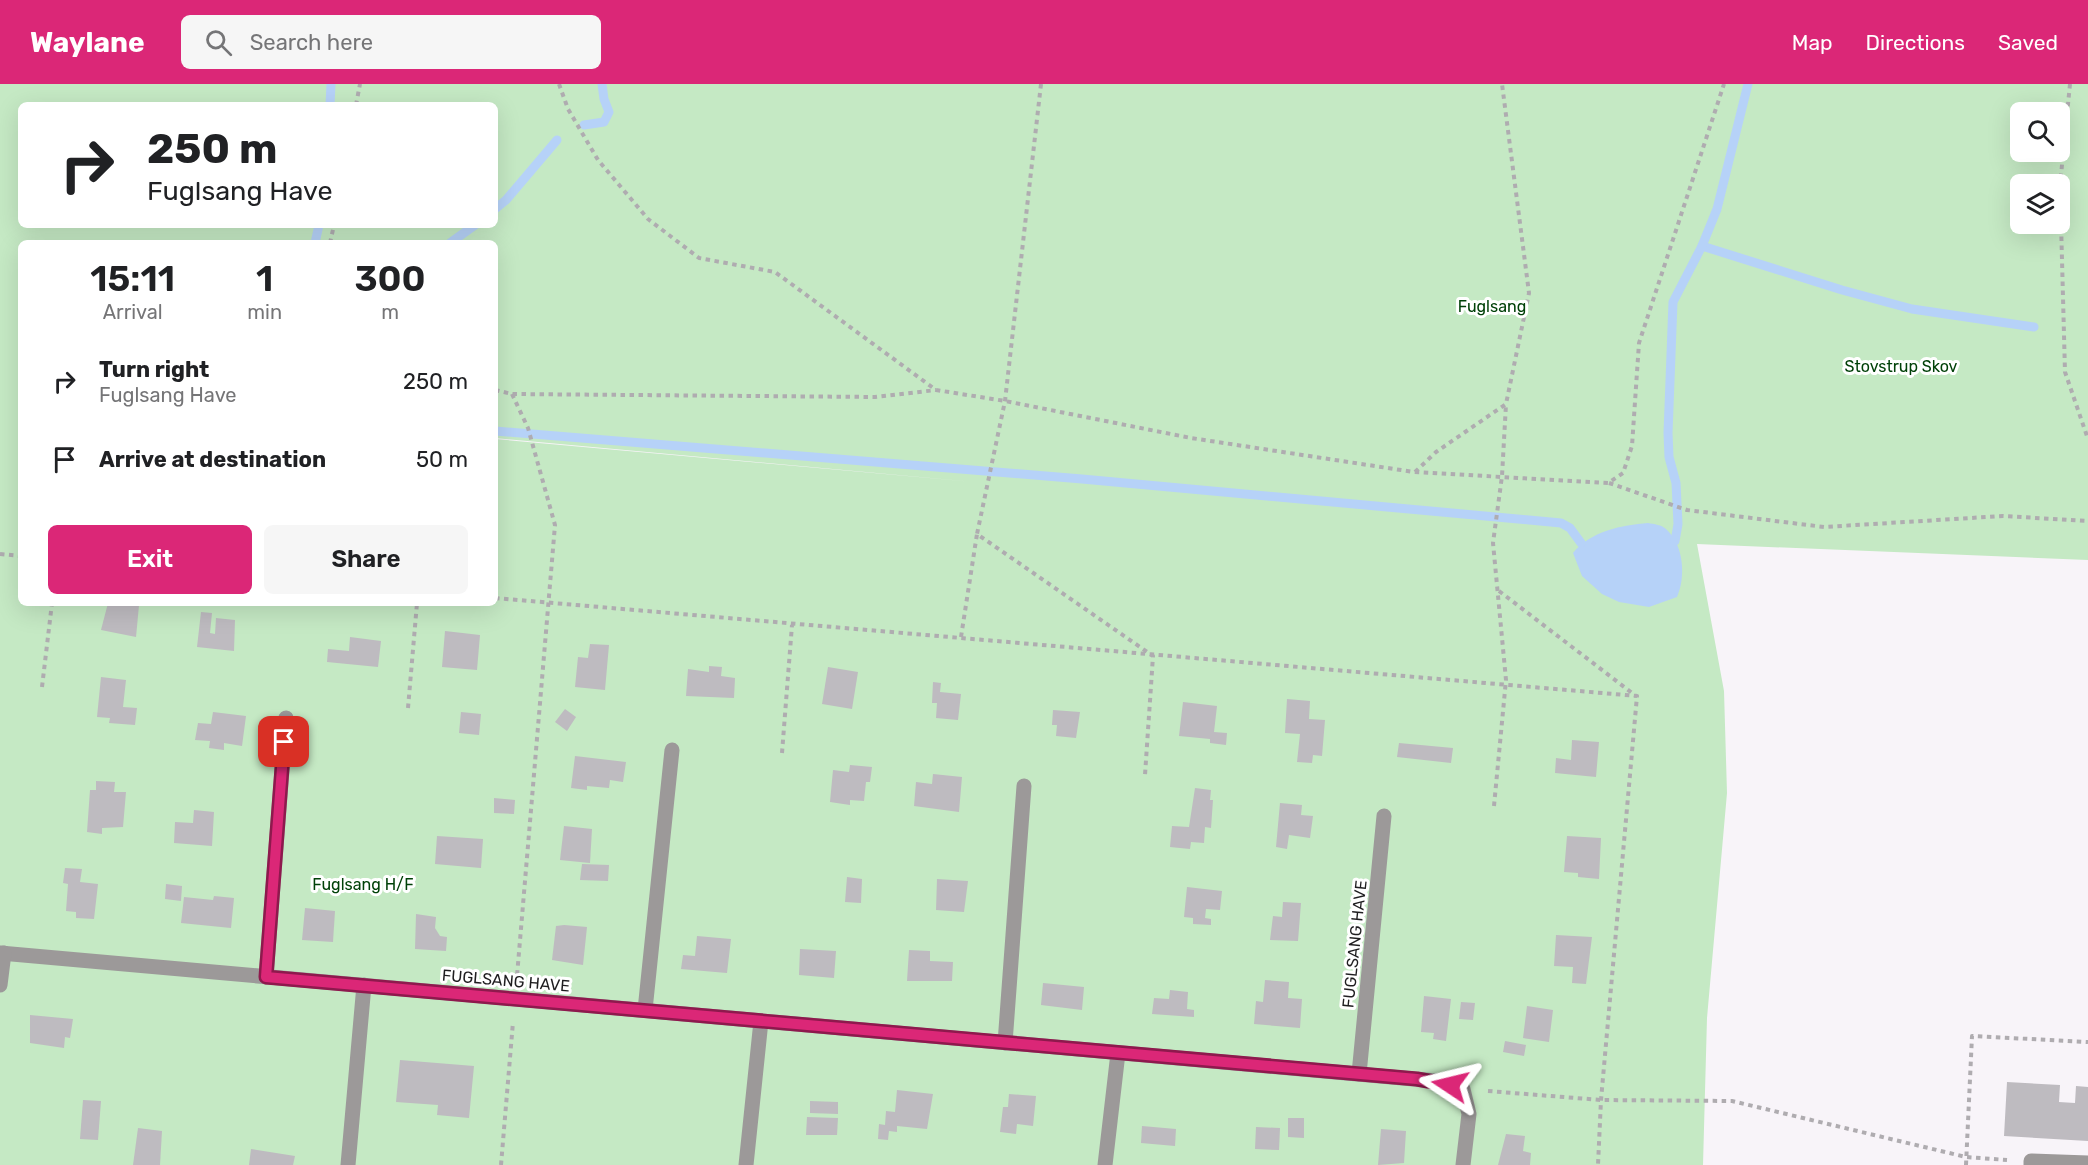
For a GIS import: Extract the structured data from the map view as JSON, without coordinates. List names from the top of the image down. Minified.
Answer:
{"streets":{"street":["FUGLSANG HAVE"]},"parks":["Fuglsang","Stovstrup Skov","Fuglsang H/F"],"page":{"header":"Waylane","search":"Search here","nav":["Map","Directions","Saved"],"turn":["250 m","Fuglsang Have"],"eta":["15:11","Arrival","1","min","300","m"],"list":[{"name":"Turn right","note":"Fuglsang Have","value":"250 m"},{"name":"Arrive at destination","value":"50 m"}],"buttons":["Exit","Share"]}}
